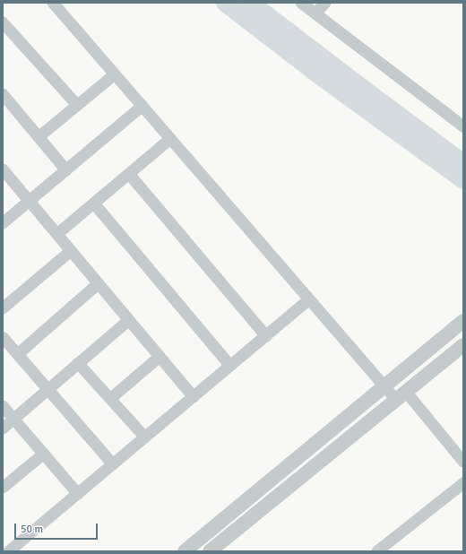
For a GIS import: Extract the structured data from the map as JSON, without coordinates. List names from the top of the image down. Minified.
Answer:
{"scale_bar":"50 m"}
